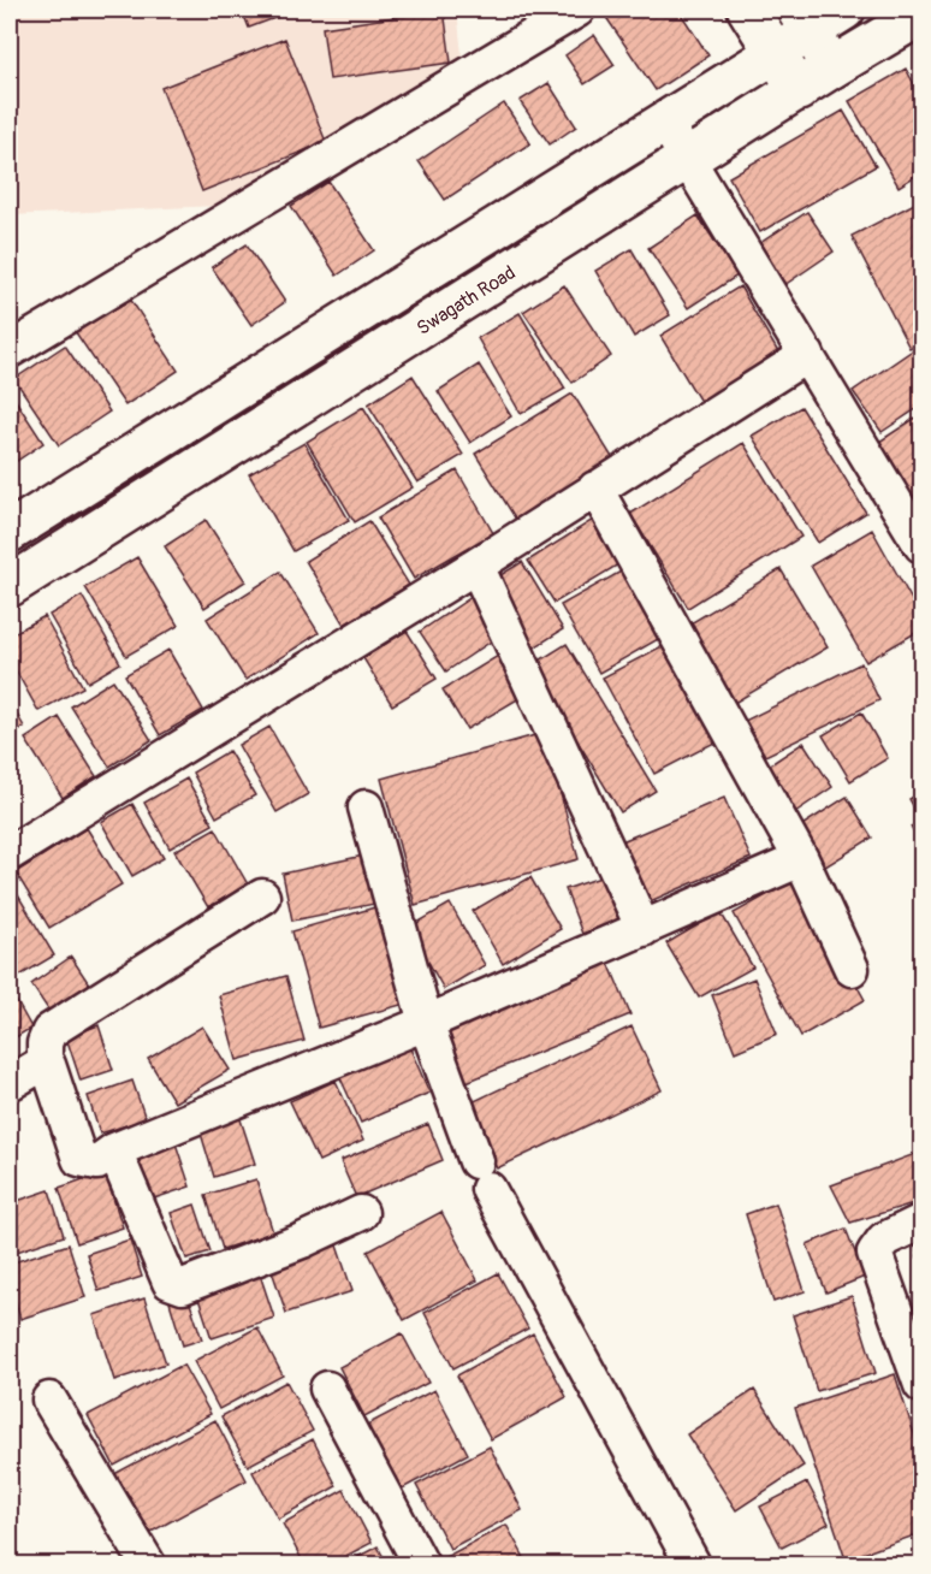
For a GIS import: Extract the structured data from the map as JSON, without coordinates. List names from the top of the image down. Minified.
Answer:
{"streets":{"main road":["Swagath Road"]}}
